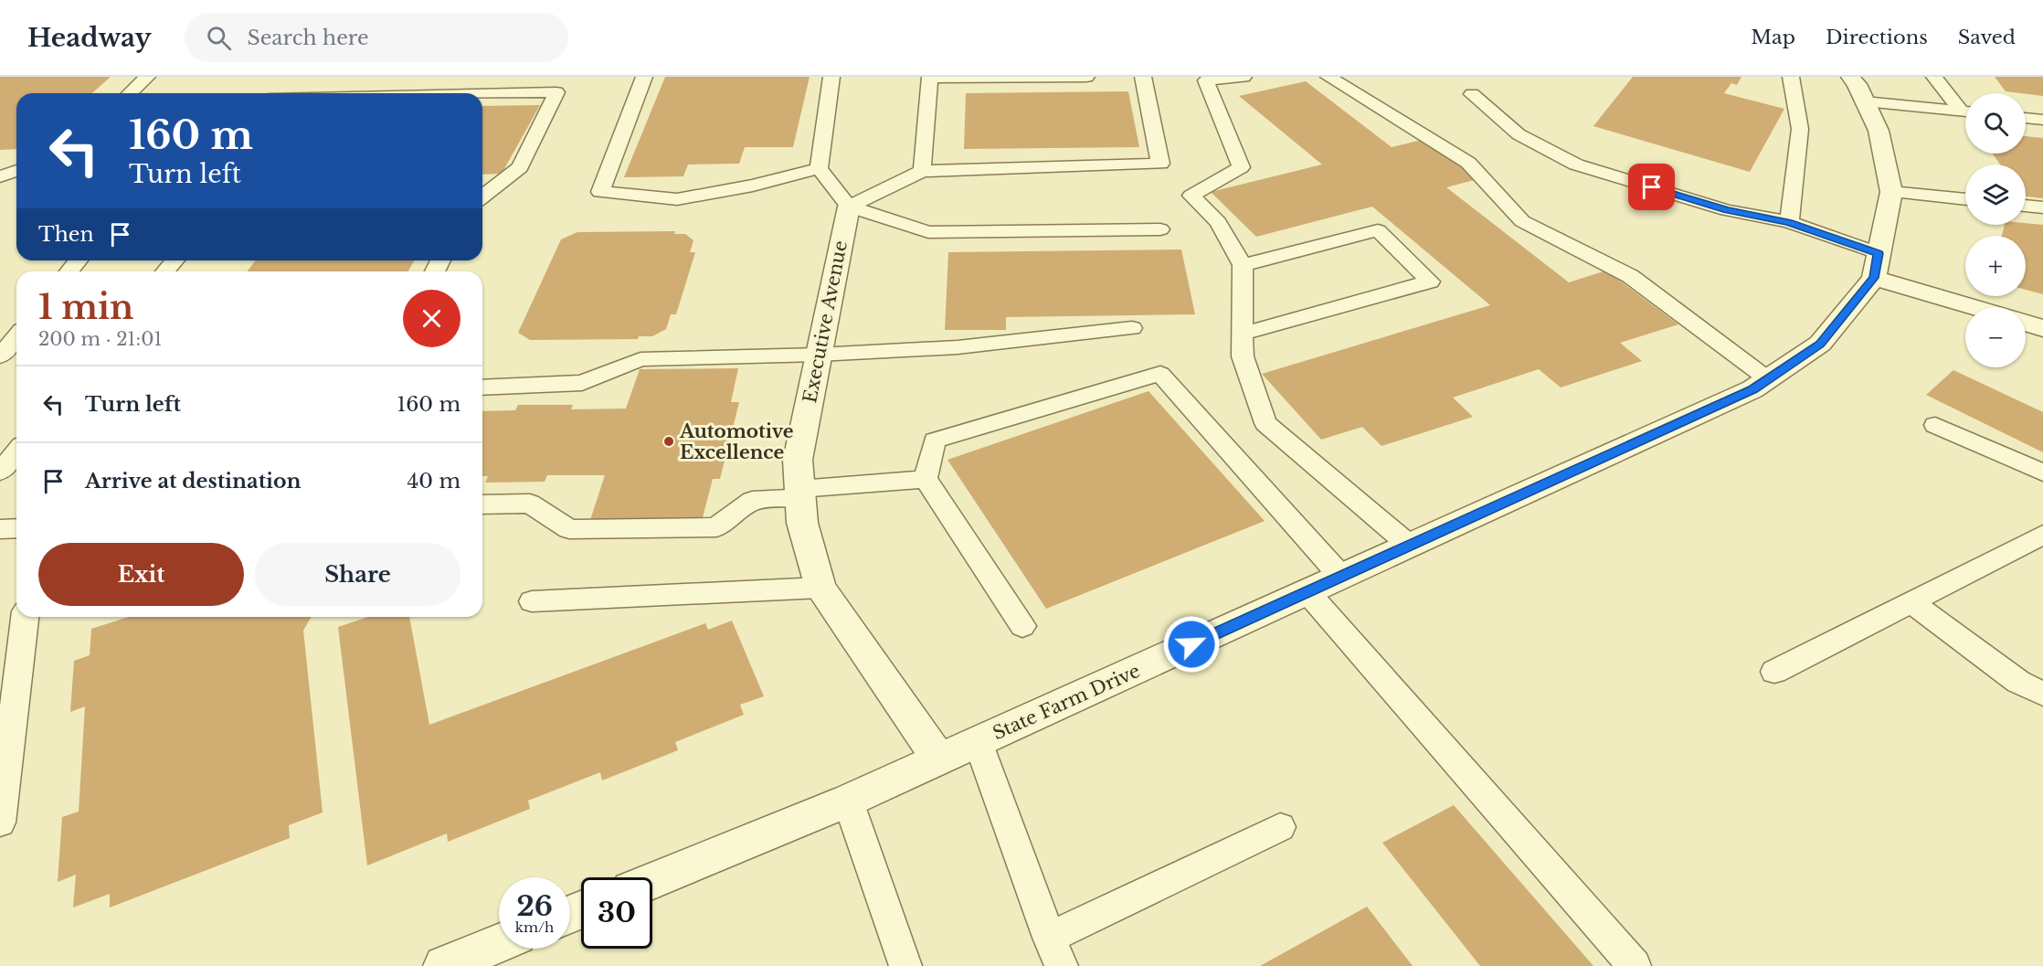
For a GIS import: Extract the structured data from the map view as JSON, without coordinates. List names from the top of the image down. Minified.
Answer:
{"streets":{"street":["Executive Avenue","State Farm Drive"]},"crossings":[["Executive Avenue","State Farm Drive"]],"places":["Automotive Excellence"],"page":{"header":"Headway","search":"Search here","nav":["Map","Directions","Saved"],"map_buttons":["+","−"],"turn":["160 m","Turn left"],"then":"Then","heading":["1 min","200 m · 21:01"],"list":[{"name":"Turn left","value":"160 m"},{"name":"Arrive at destination","value":"40 m"}],"buttons":["Exit","Share"],"speed":"26 km/h","limit":"30"}}
